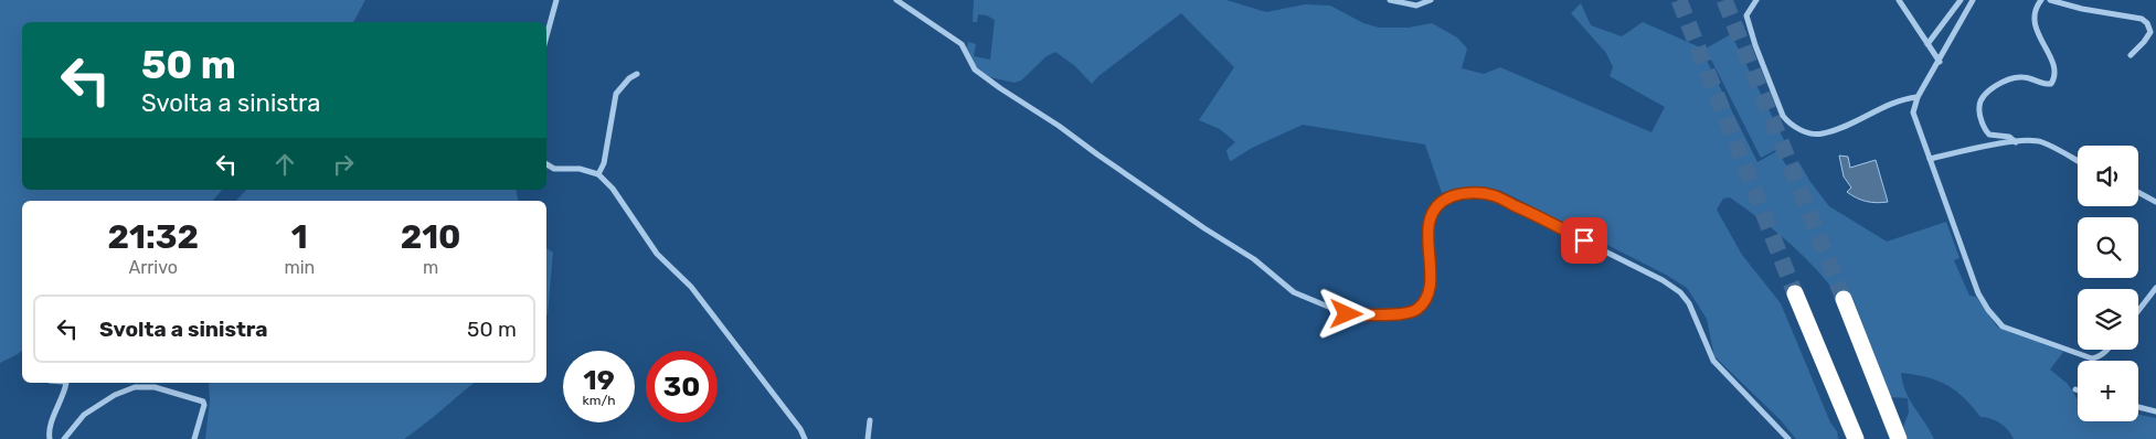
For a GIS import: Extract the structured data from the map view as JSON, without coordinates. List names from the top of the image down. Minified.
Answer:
{"page":{"turn":["50 m","Svolta a sinistra"],"map_buttons":"+","eta":["21:32","Arrivo","1","min","210","m"],"list":[{"name":"Svolta a sinistra","value":"50 m"}],"speed":"19 km/h","limit":"30"}}
